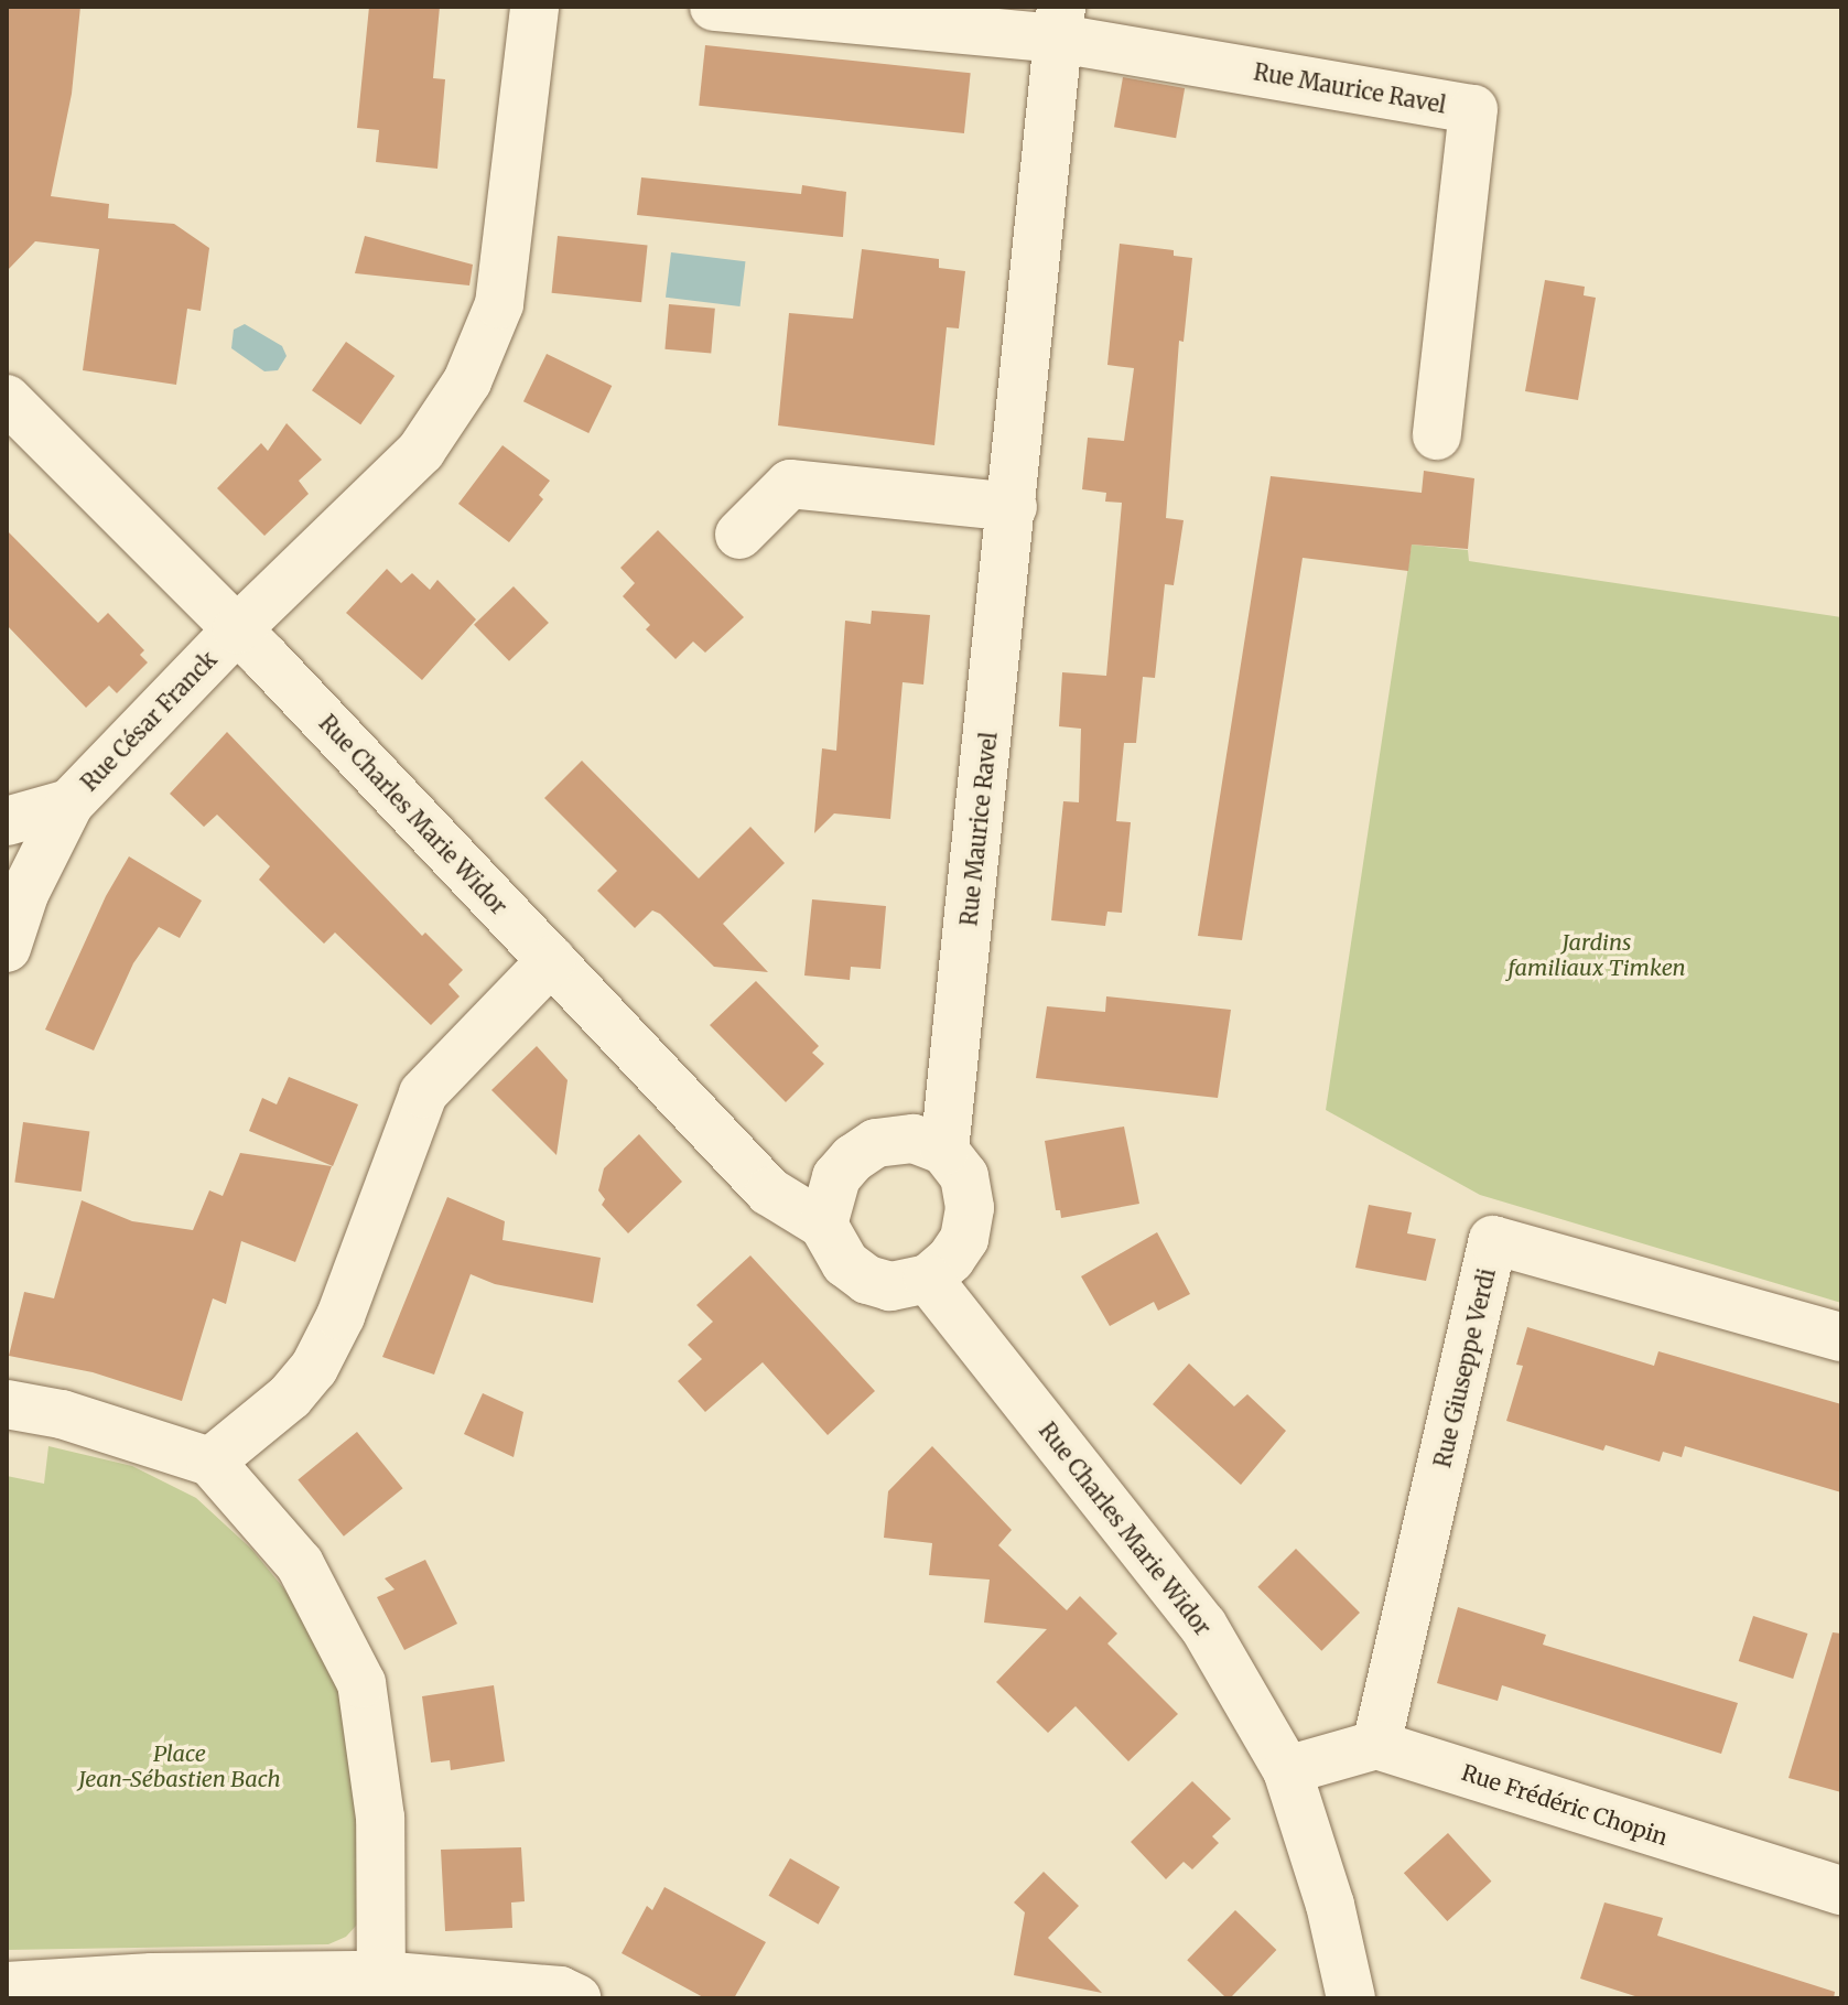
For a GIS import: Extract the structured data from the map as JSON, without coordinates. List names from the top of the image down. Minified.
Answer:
{"streets":{"street":["Rue Maurice Ravel","Rue César Franck","Rue Charles Marie Widor","Rue Giuseppe Verdi","Rue Frédéric Chopin"]},"crossings":[["Rue Maurice Ravel","Rue Charles Marie Widor"],["Rue César Franck","Rue Charles Marie Widor"],["Rue Giuseppe Verdi","Rue Frédéric Chopin"]],"parks":["Jardins familiaux Timken","Place Jean-Sébastien Bach"]}
